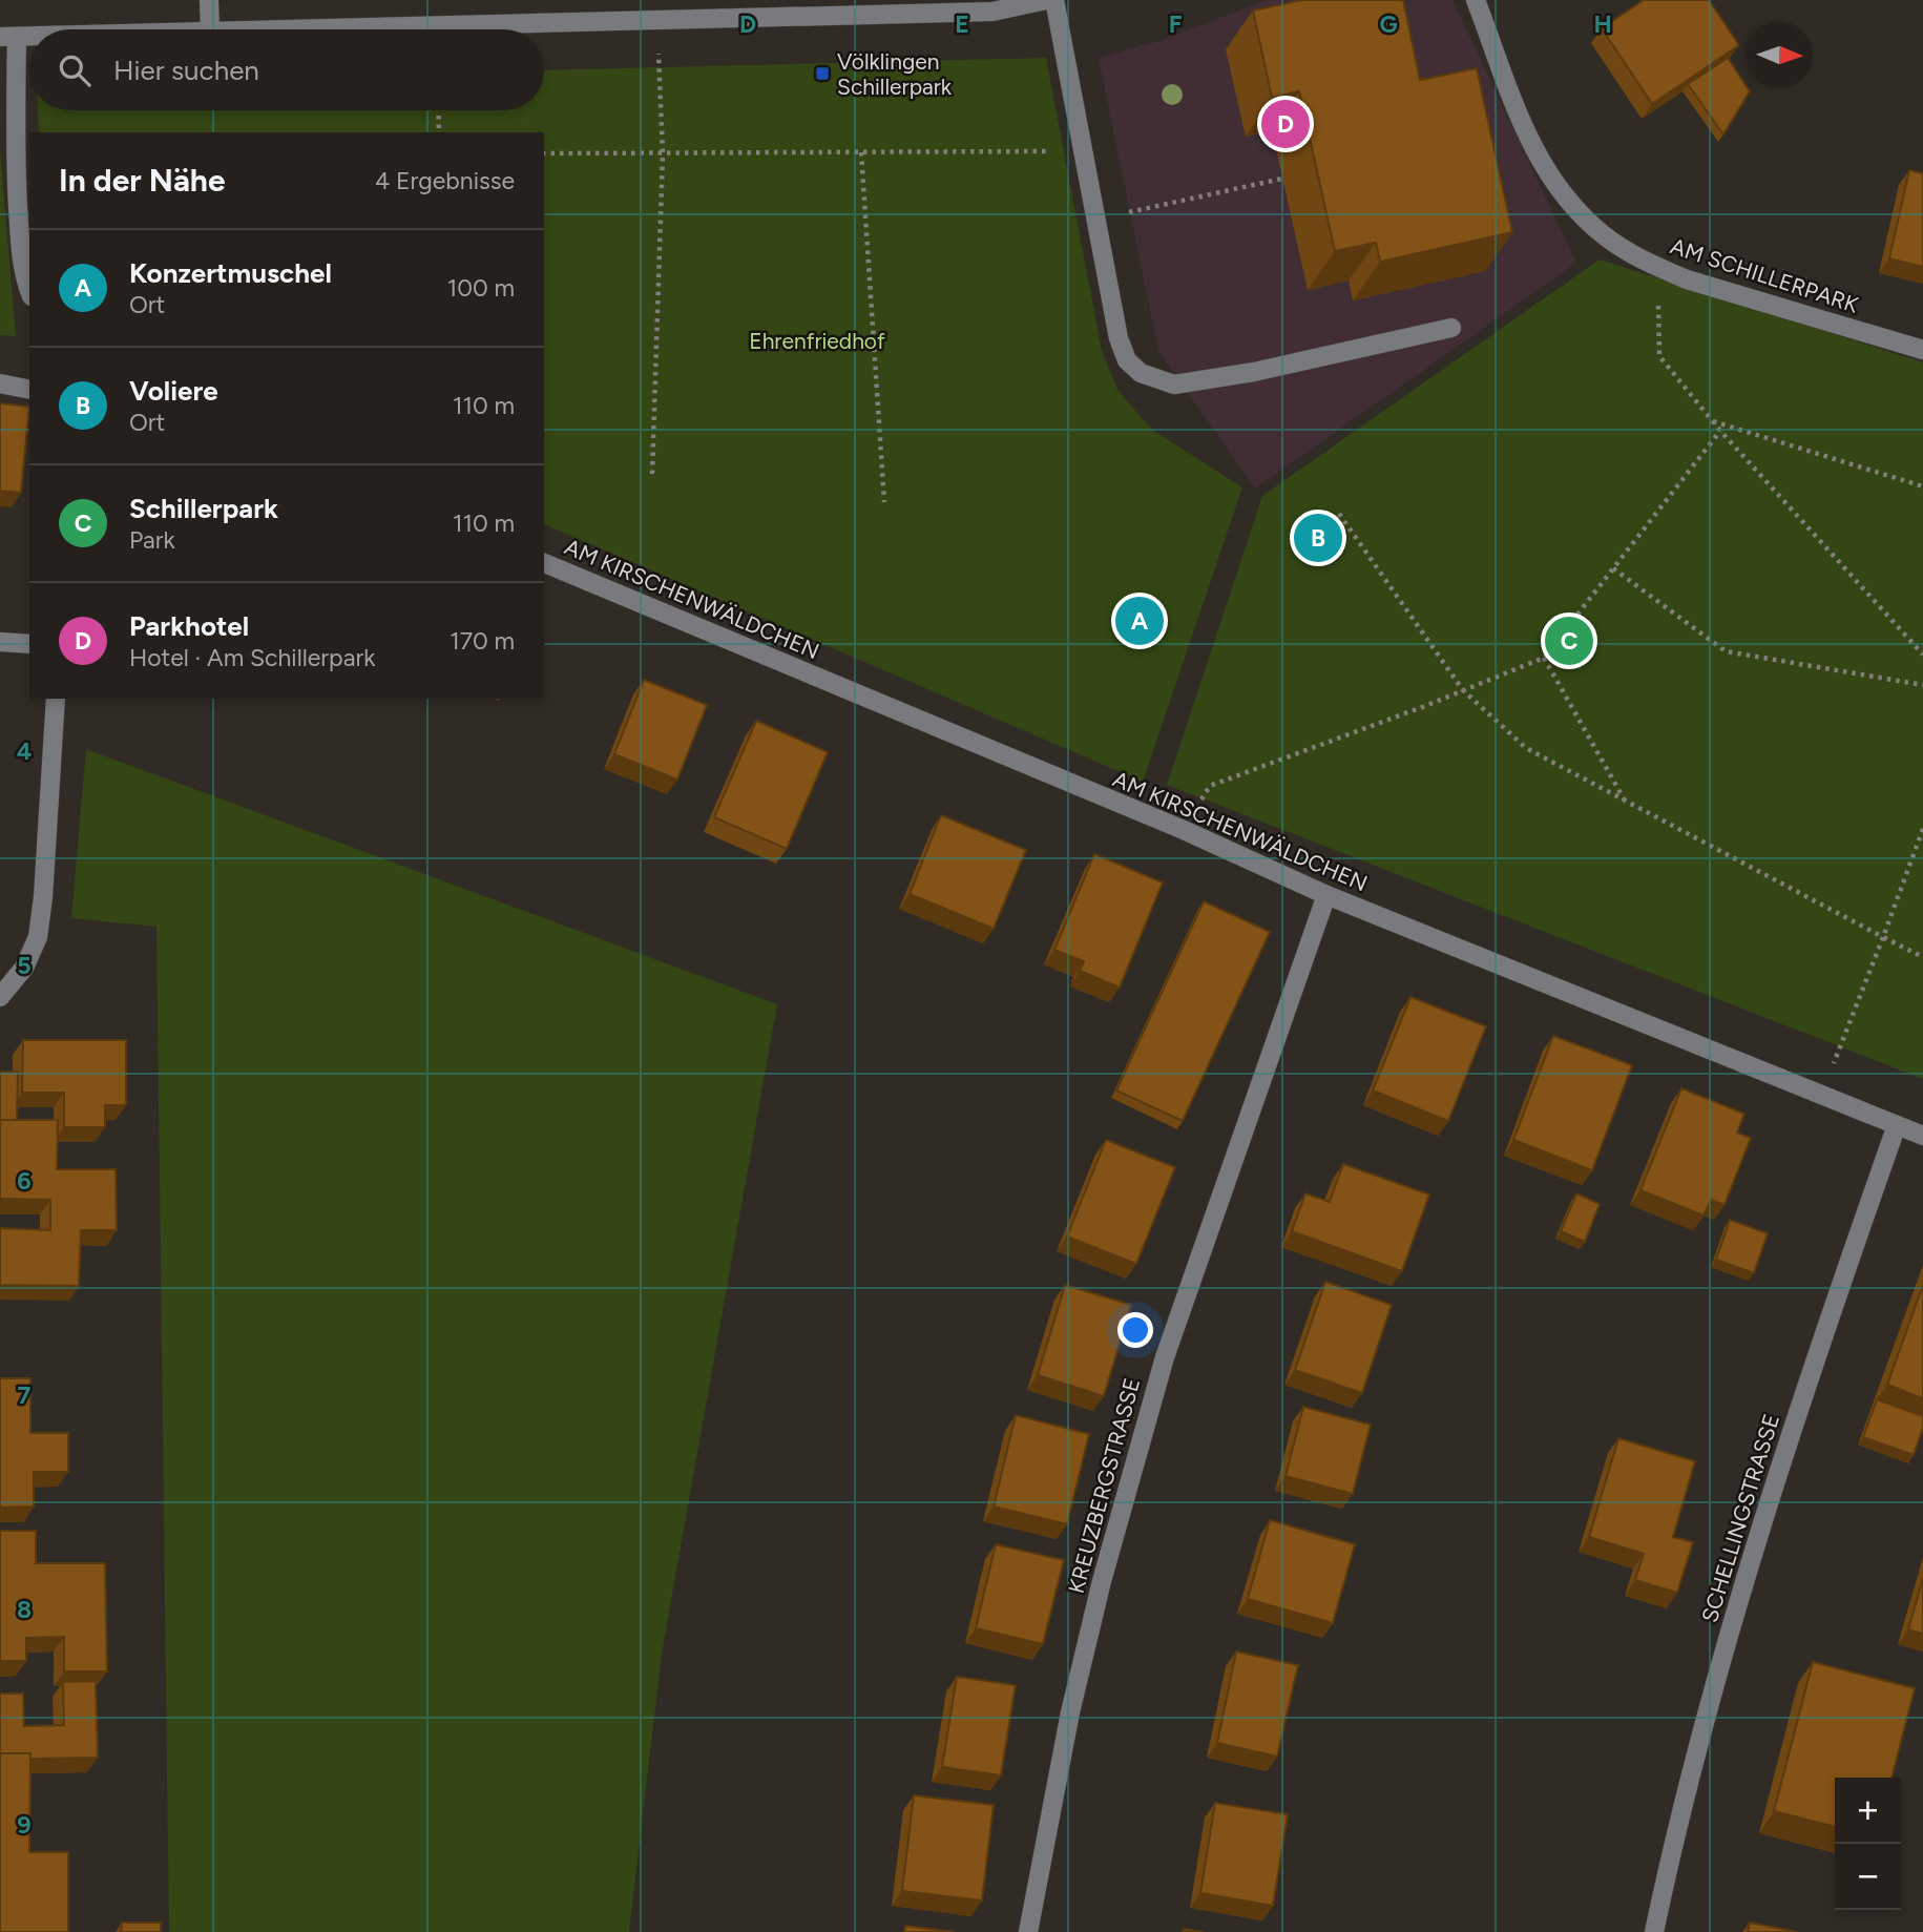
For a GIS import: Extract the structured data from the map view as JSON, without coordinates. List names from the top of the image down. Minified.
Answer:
{"streets":{"street":["AM SCHILLERPARK","AM KIRSCHENWÄLDCHEN","KREUZBERGSTRASSE","SCHELLINGSTRASSE"]},"crossings":[["AM KIRSCHENWÄLDCHEN","KREUZBERGSTRASSE"],["AM KIRSCHENWÄLDCHEN","SCHELLINGSTRASSE"]],"parks":["Ehrenfriedhof"],"places":{"transit":["Völklingen Schillerpark"]},"north":"right","page":{"search":"Hier suchen","pins":["D","B","A","C"],"heading":["In der Nähe","4 Ergebnisse"],"list":[{"mark":"A","name":"Konzertmuschel","note":"Ort","value":"100 m"},{"mark":"B","name":"Voliere","note":"Ort","value":"110 m"},{"mark":"C","name":"Schillerpark","note":"Park","value":"110 m"},{"mark":"D","name":"Parkhotel","note":"Hotel · Am Schillerpark","value":"170 m"}],"map_buttons":["+","−"]},"grid":{"columns":["D","E","F","G","H"],"rows":["4","5","6","7","8","9"]}}
